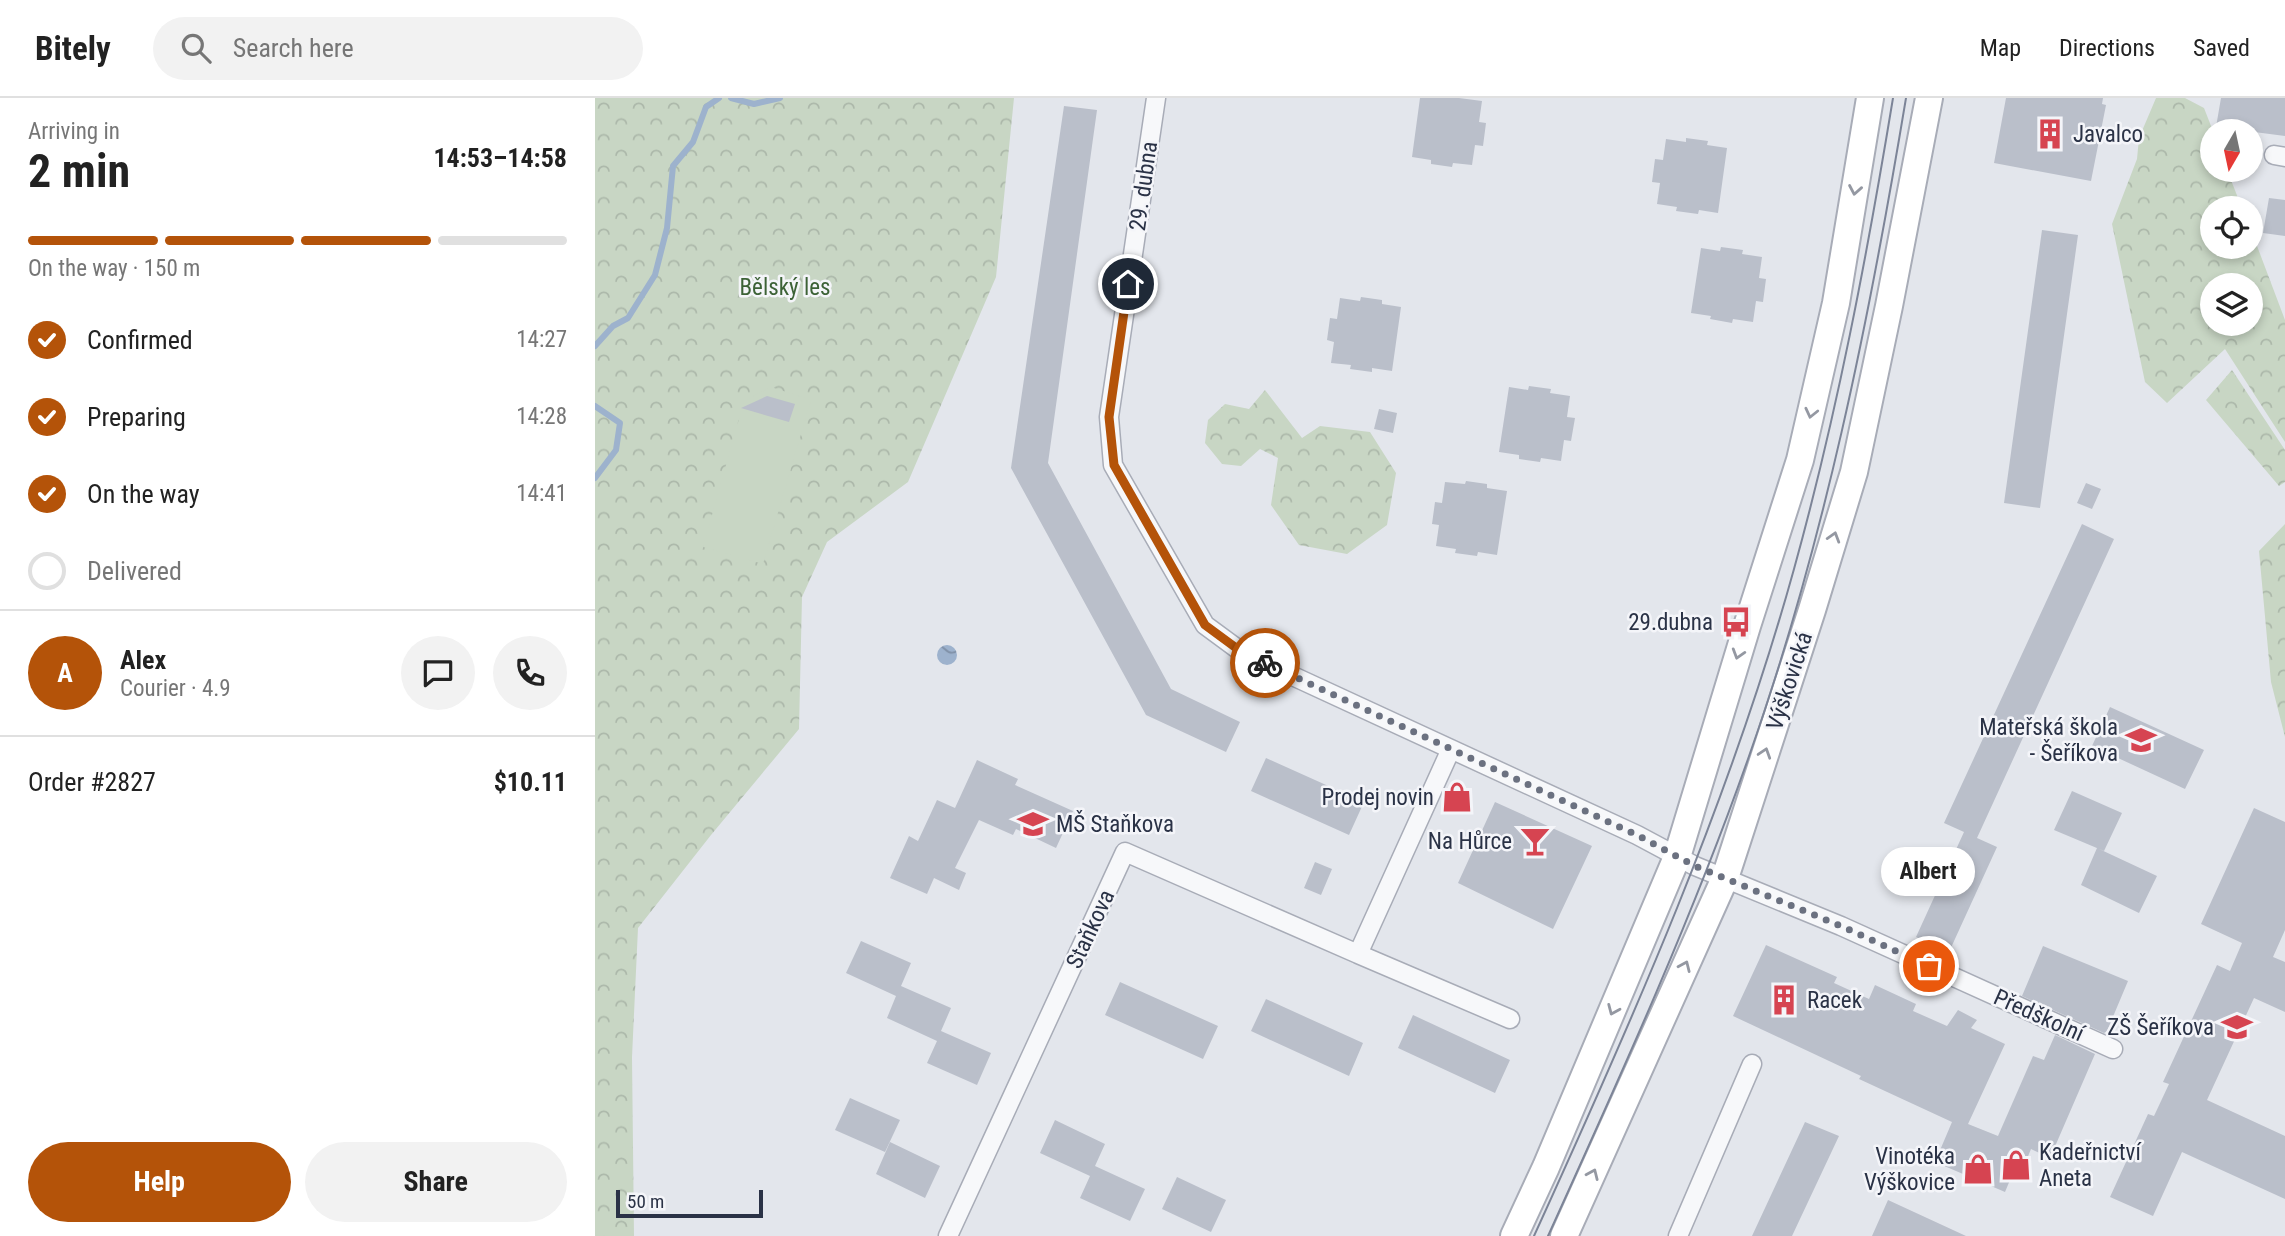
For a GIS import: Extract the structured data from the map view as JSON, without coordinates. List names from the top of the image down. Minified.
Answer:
{"streets":{"street":["29. dubna","Výškovická","Staňkova","Předškolní"]},"crossings":[["29. dubna","Předškolní"],["Výškovická","Předškolní"]],"parks":["Bělský les"],"places":{"building":["Javalco","Racek"],"bus stop":["29.dubna"],"school or university":["Mateřská škola - Šeříkova","MŠ Staňkova","ZŠ Šeříkova"],"shop":["Prodej novin","Kadeřnictví Aneta","Vinotéka Výškovice"],"bar":["Na Hůrce"],"other":["Albert"]},"scale_bar":"50 m","north":"bottom","page":{"header":"Bitely","search":"Search here","nav":["Map","Directions","Saved"],"heading":["2 min","Arriving in","14:53–14:58"],"panel":["Alex","Courier · 4.9","Order #2827","$10.11"],"bar":"On the way · 150 m","list":[["Confirmed","14:27"],["Preparing","14:28"],["On the way","14:41"],"Delivered"],"round":"A","bubble":"Albert","buttons":["Help","Share"],"scale":"50 m"}}
